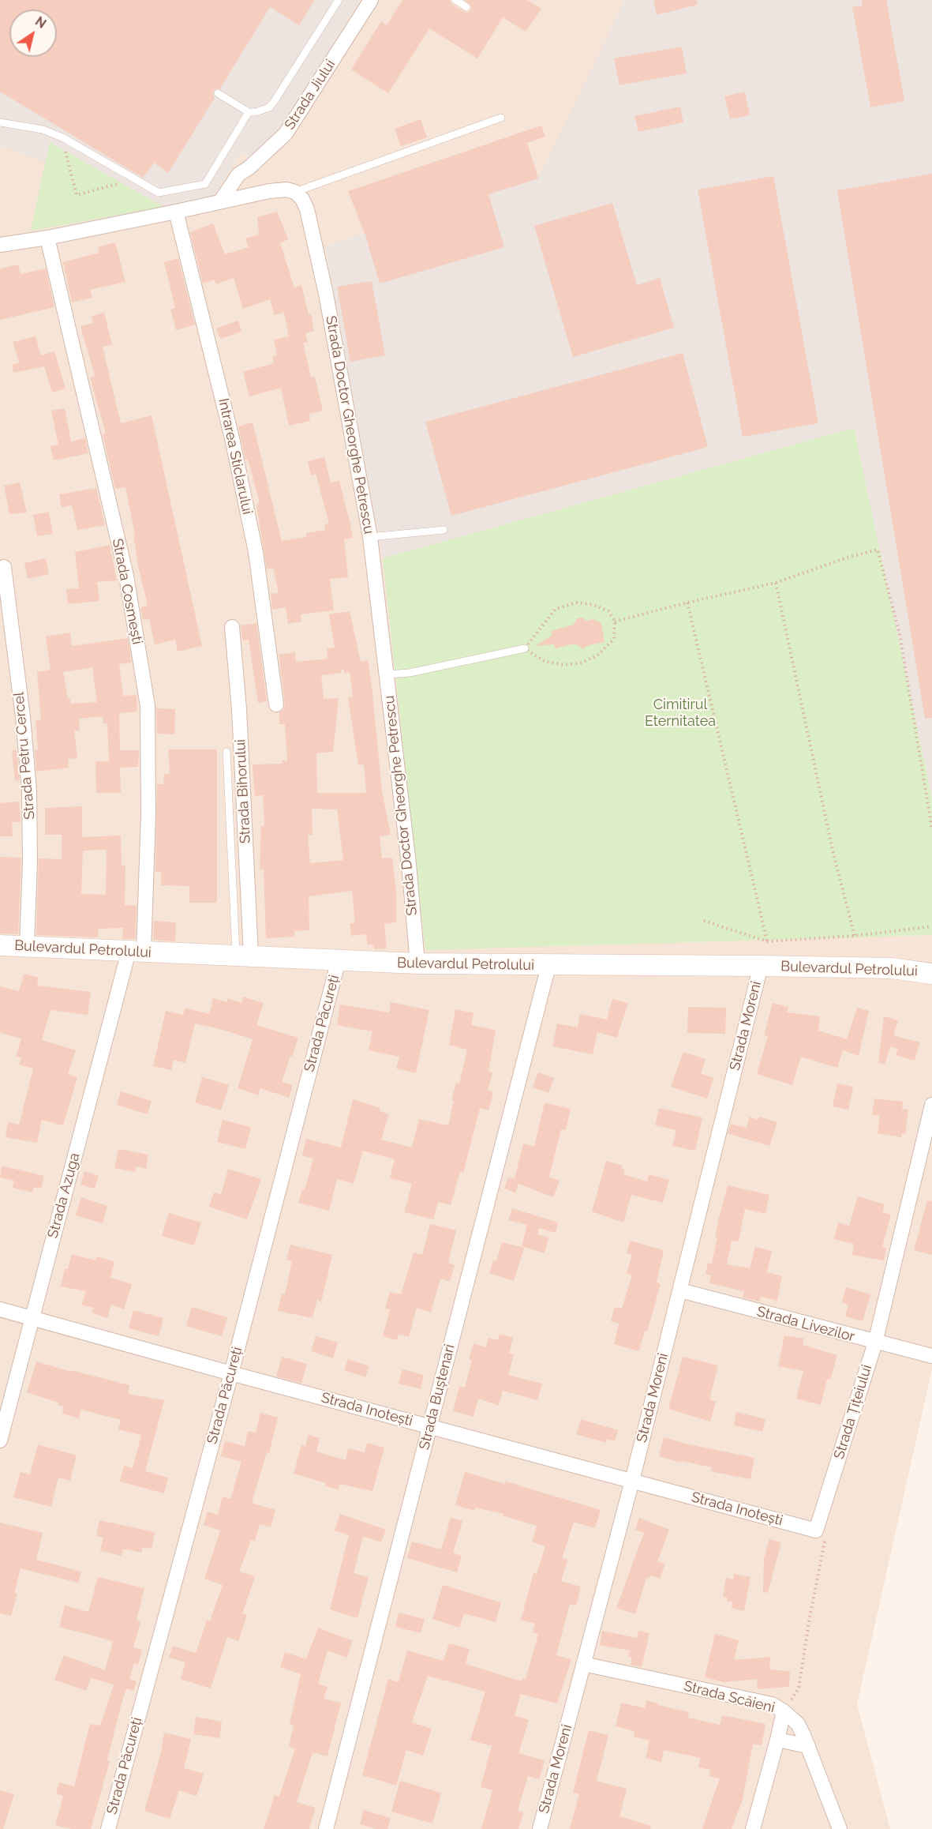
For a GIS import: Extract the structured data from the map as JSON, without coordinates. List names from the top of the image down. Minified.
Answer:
{"streets":{"street":["Strada Jiului","Strada Doctor Gheorghe Petrescu","Intrarea Sticlarului","Strada Cosmești","Strada Petru Cercel","Strada Bihorului","Bulevardul Petrolului","Strada Păcureți","Strada Moreni","Strada Azuga","Strada Livezilor","Strada Buștenari","Strada Inotești","Strada Țițeiului","Strada Scăieni"]},"crossings":[["Strada Doctor Gheorghe Petrescu","Bulevardul Petrolului"],["Strada Cosmești","Bulevardul Petrolului"],["Strada Cosmești","Strada Azuga"],["Strada Petru Cercel","Bulevardul Petrolului"],["Strada Bihorului","Bulevardul Petrolului"],["Bulevardul Petrolului","Strada Păcureți"],["Bulevardul Petrolului","Strada Moreni"],["Bulevardul Petrolului","Strada Azuga"],["Bulevardul Petrolului","Strada Buștenari"],["Strada Păcureți","Strada Inotești"],["Strada Moreni","Strada Livezilor"],["Strada Moreni","Strada Inotești"],["Strada Moreni","Strada Scăieni"],["Strada Azuga","Strada Inotești"],["Strada Livezilor","Strada Țițeiului"],["Strada Buștenari","Strada Inotești"],["Strada Inotești","Strada Țițeiului"]],"parks":["Cimitirul Eternitatea"],"north":"top right"}
